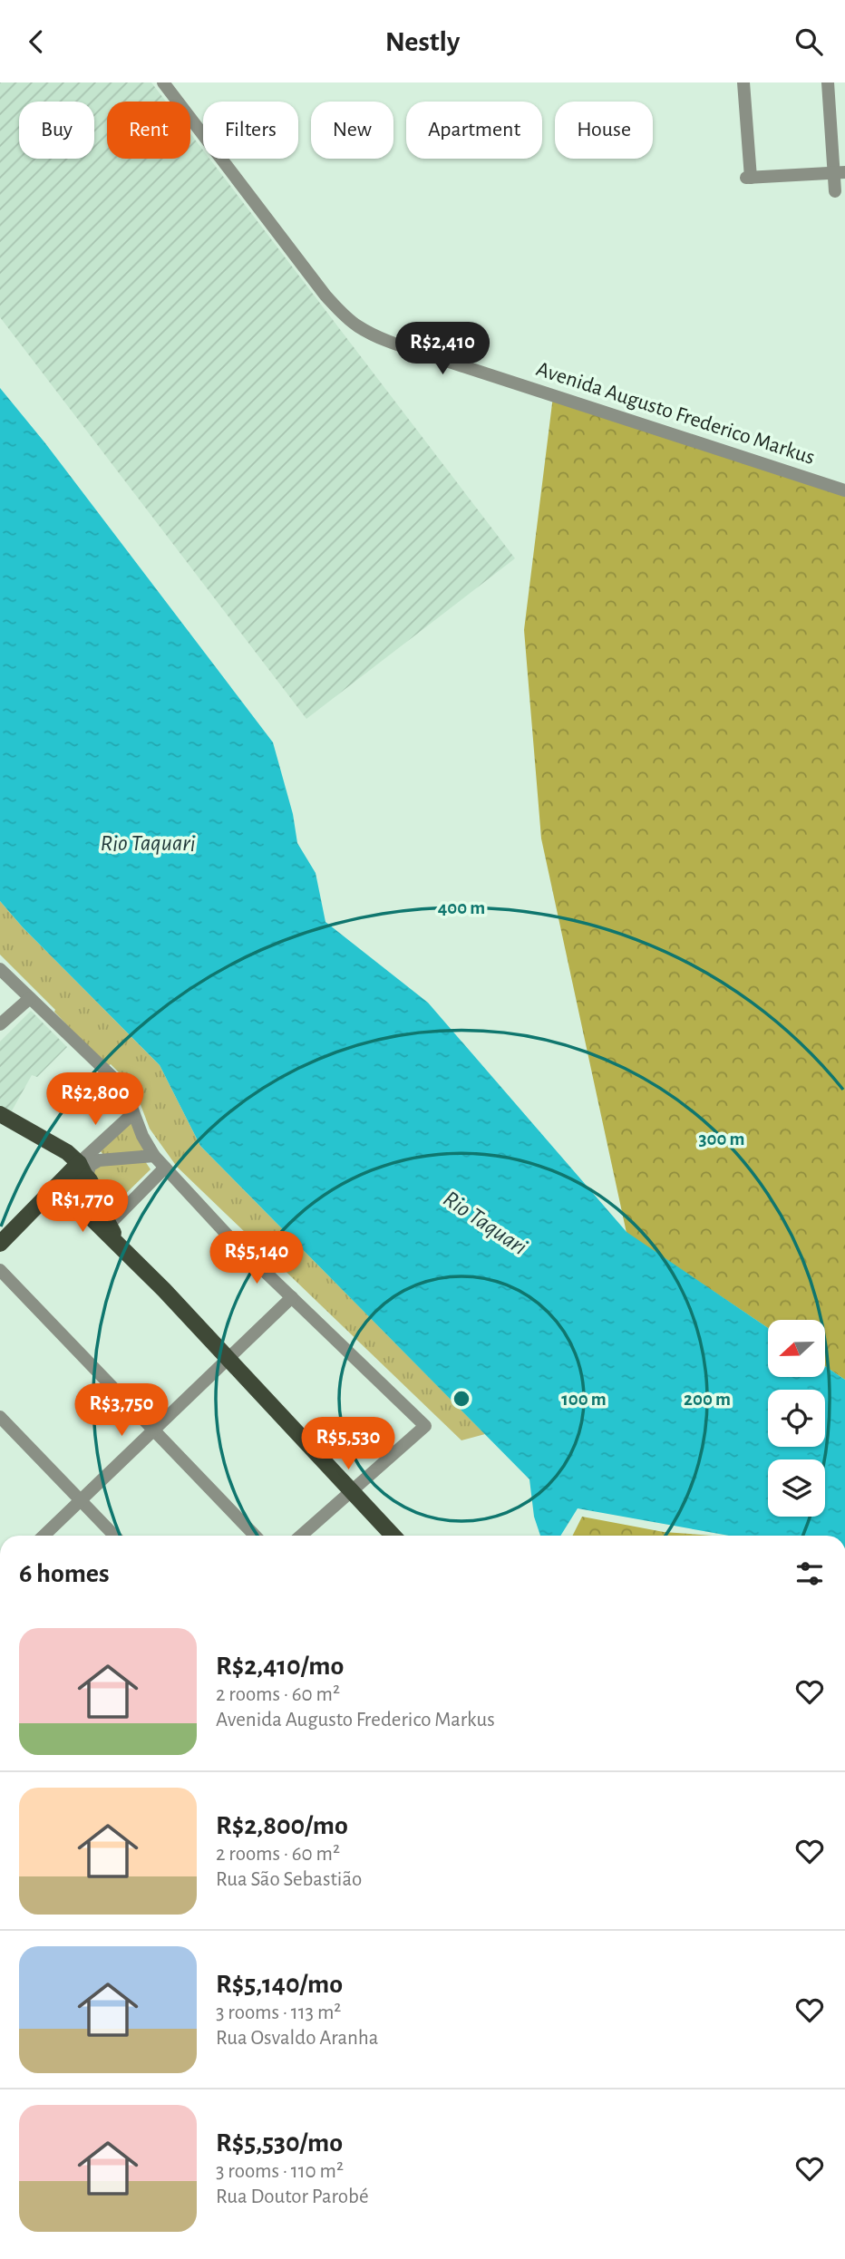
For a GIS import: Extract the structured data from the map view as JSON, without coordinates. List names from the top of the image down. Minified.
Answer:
{"streets":{"street":["Avenida Augusto Frederico Markus"]},"water":["Rio Taquari"],"north":"left","page":{"header":"Nestly","chip":["Buy","Rent","Filters","New","Apartment","House"],"price":["R$2,410","R$2,800","R$1,770","R$5,140","R$3,750","R$5,530"],"heading":"6 homes","list":[{"name":"R$2,410/mo","note":"2 rooms · 60 m² · Avenida Augusto Frederico Markus"},{"name":"R$2,800/mo","note":"2 rooms · 60 m² · Rua São Sebastião"},{"name":"R$5,140/mo","note":"3 rooms · 113 m² · Rua Osvaldo Aranha"},{"name":"R$5,530/mo","note":"3 rooms · 110 m² · Rua Doutor Parobé"}]},"rings":["400 m","300 m","100 m","200 m"]}
